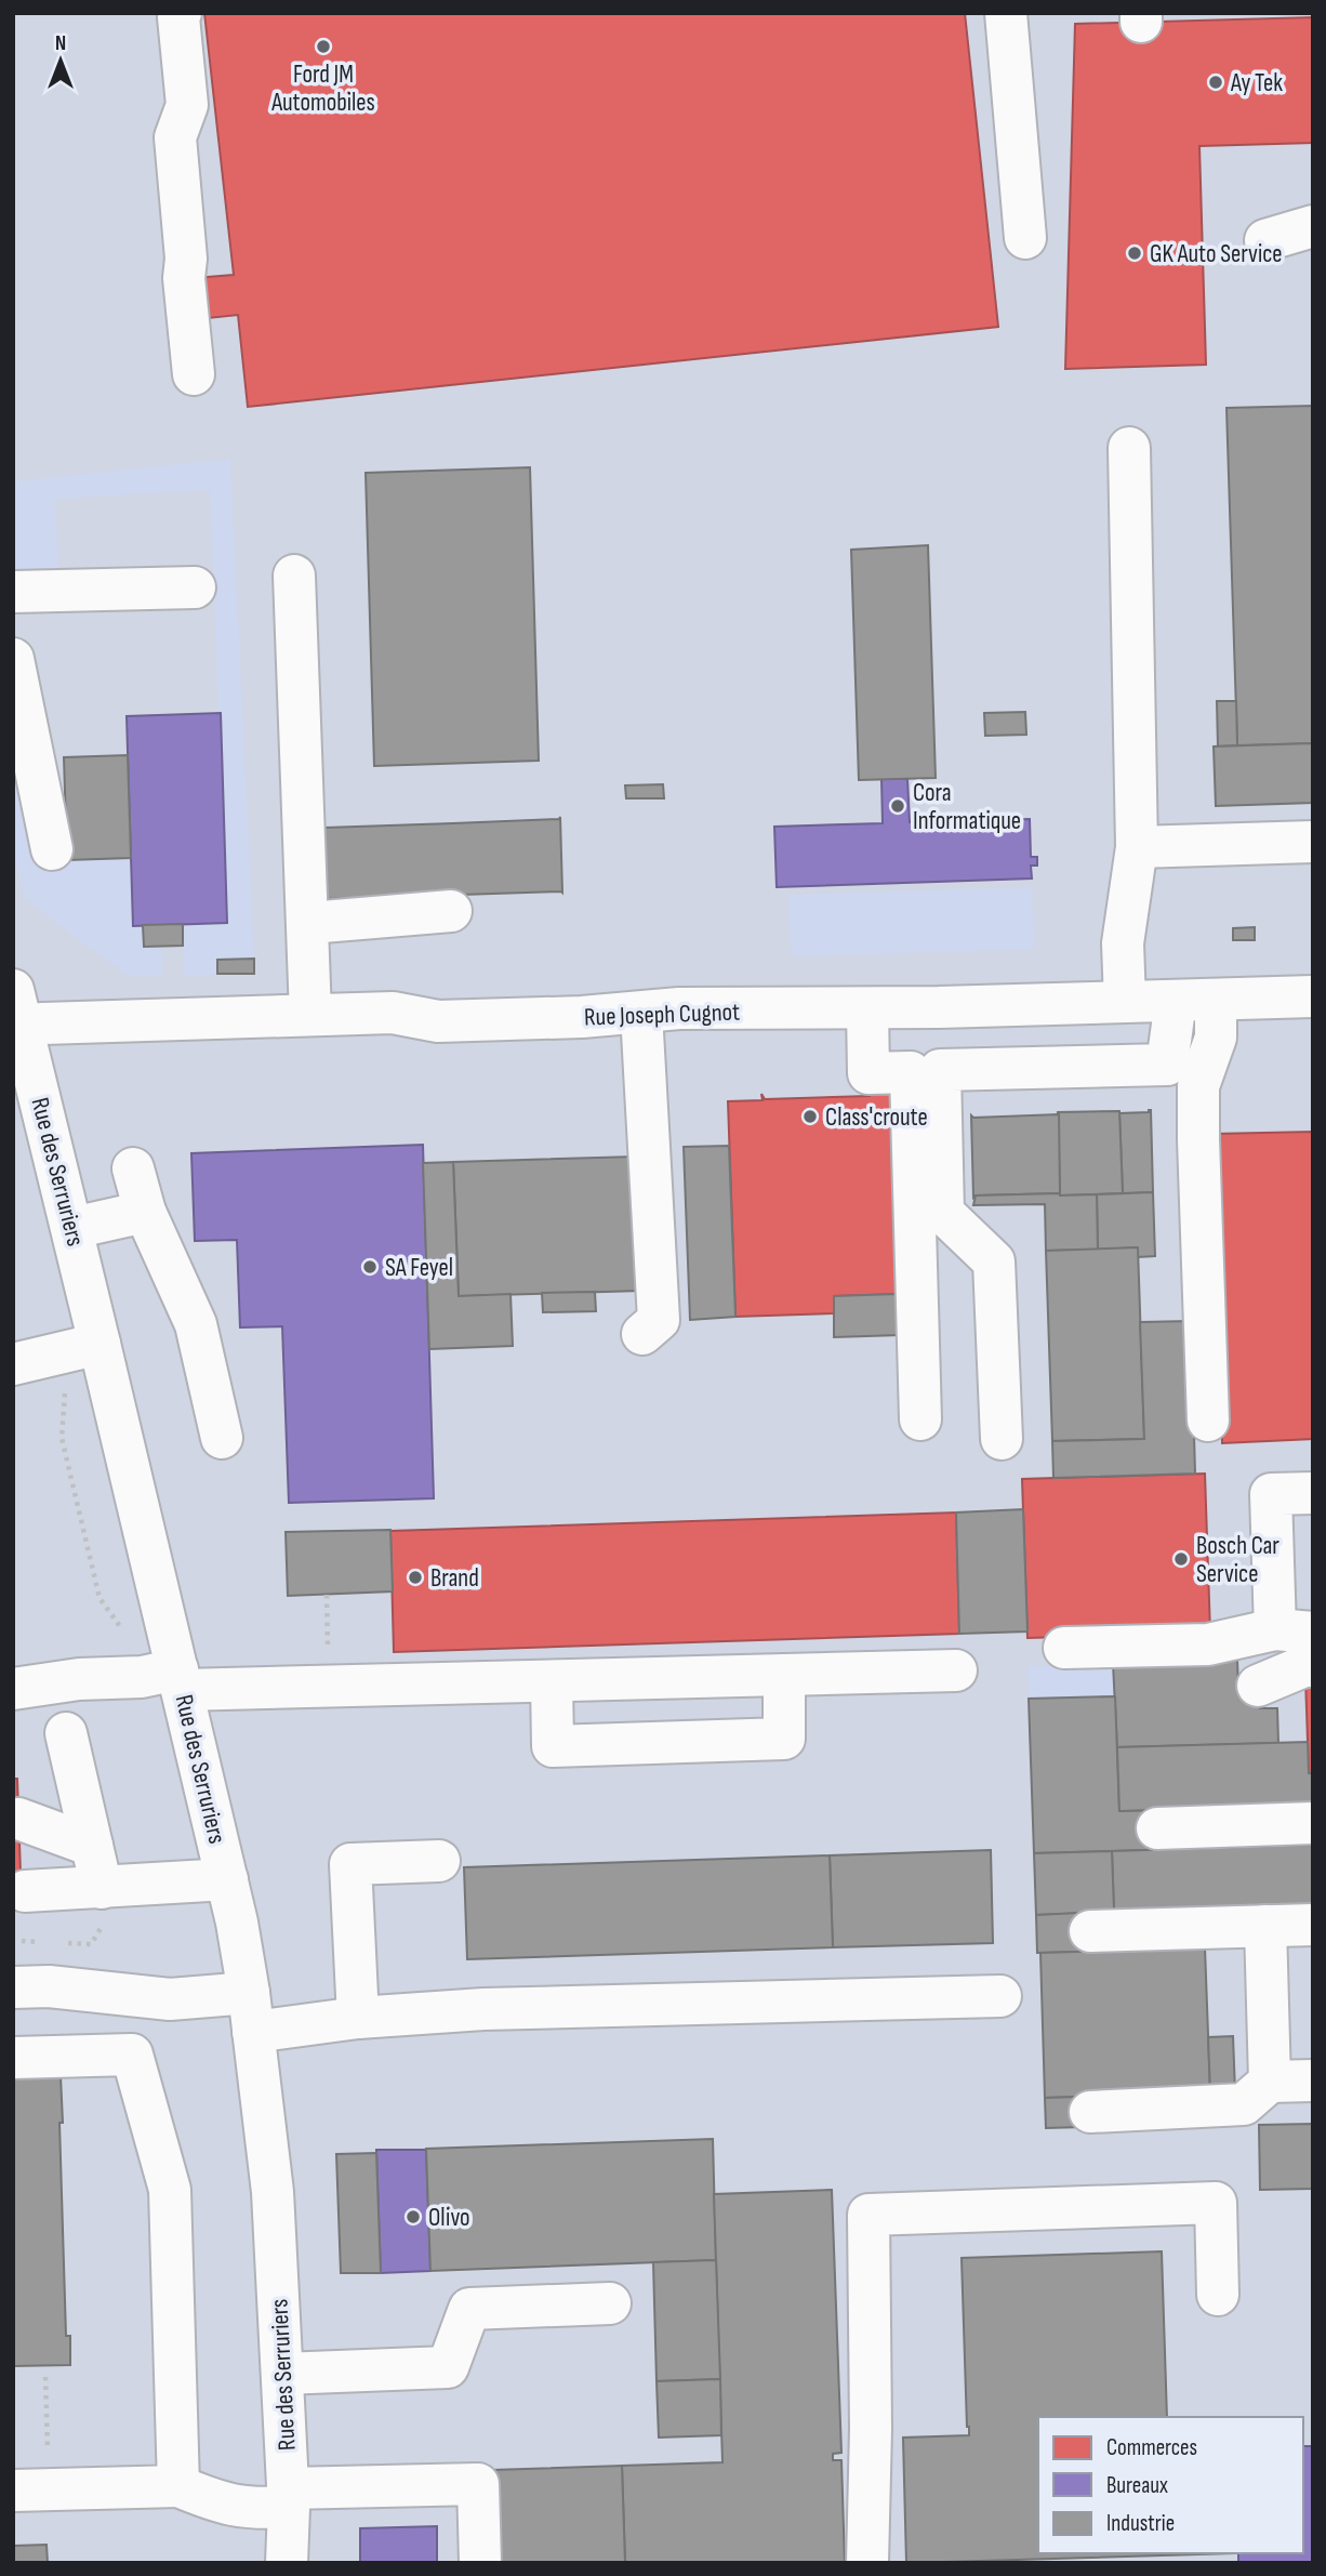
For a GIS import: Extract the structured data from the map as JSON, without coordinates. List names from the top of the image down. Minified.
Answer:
{"streets":{"street":["Rue Joseph Cugnot","Rue des Serruriers"]},"crossings":[["Rue Joseph Cugnot","Rue des Serruriers"]],"places":["Ford JM Automobiles","Ay Tek","GK Auto Service","Cora Informatique","Class'croute","SA Feyel","Bosch Car Service","Brand","Olivo"],"legend":["Commerces","Bureaux","Industrie"],"north":"top"}
